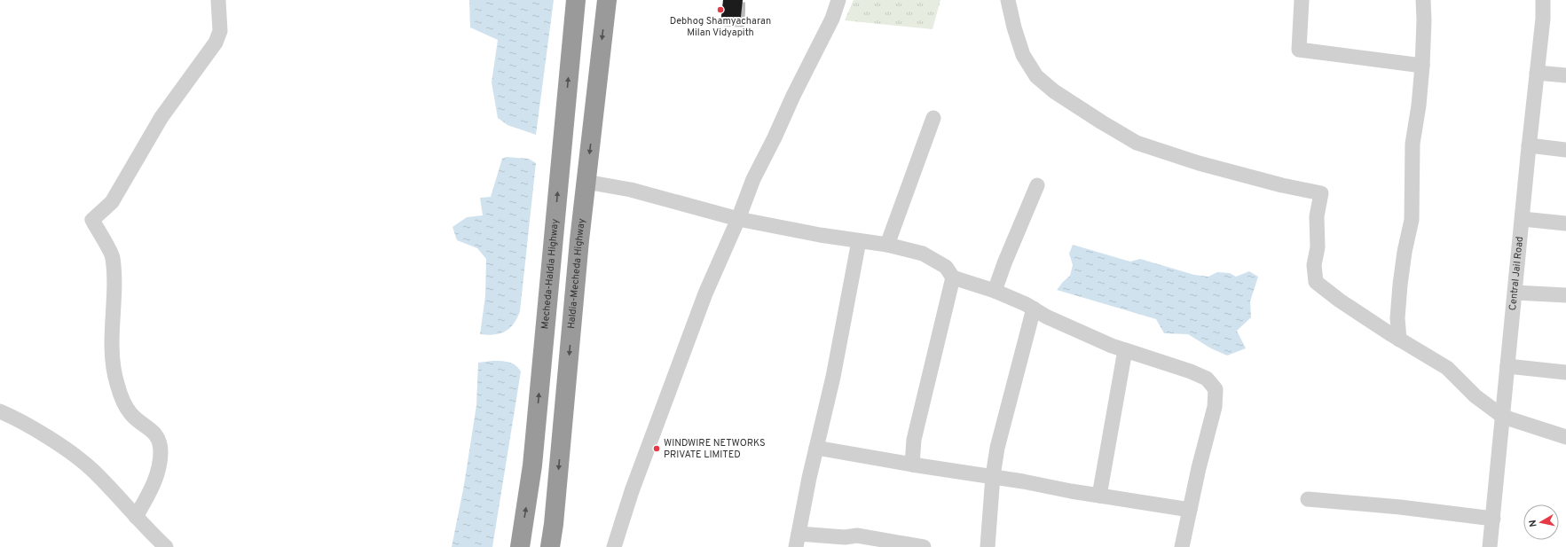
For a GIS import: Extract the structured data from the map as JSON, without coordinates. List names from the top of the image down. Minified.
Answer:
{"streets":{"highway":["Haldia-Mecheda Highway","Mecheda-Haldia Highway"],"street":["Central Jail Road"]},"one_way":["Haldia-Mecheda Highway","Mecheda-Haldia Highway"],"places":["Debhog Shamyacharan Milan Vidyapith","WINDWIRE NETWORKS PRIVATE LIMITED"],"north":"left"}
